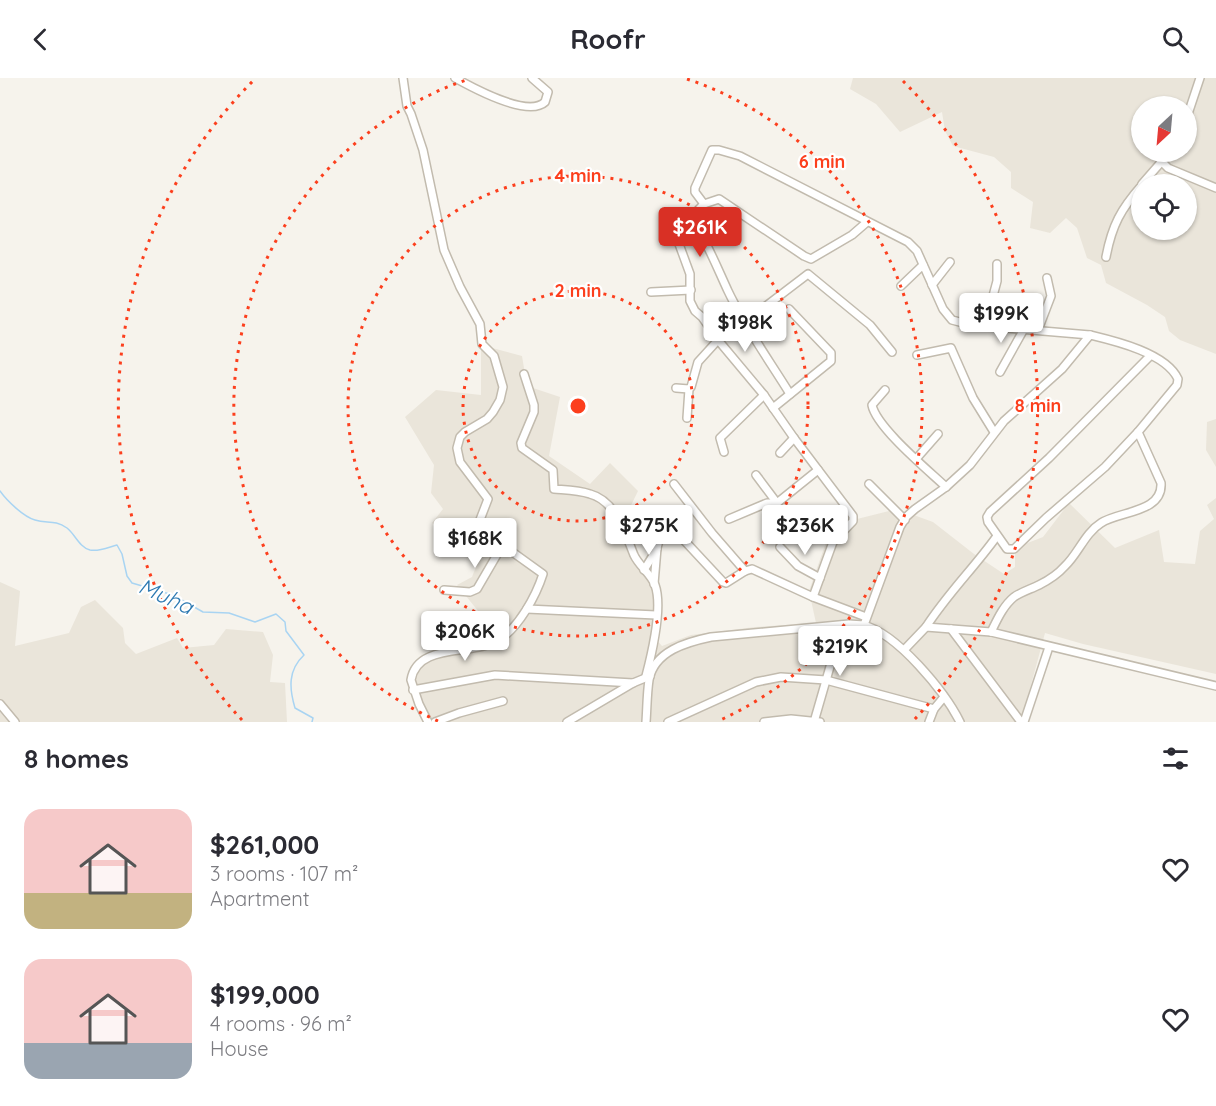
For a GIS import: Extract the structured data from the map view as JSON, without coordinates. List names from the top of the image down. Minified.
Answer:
{"water":["Muha"],"north":"bottom left","page":{"header":"Roofr","price":["$261K","$199K","$198K","$275K","$236K","$168K","$206K","$219K"],"heading":"8 homes","list":[{"name":"$261,000","note":"3 rooms · 107 m² · Apartment"},{"name":"$199,000","note":"4 rooms · 96 m² · House"}]},"rings":["6 min","4 min","2 min","8 min"]}
